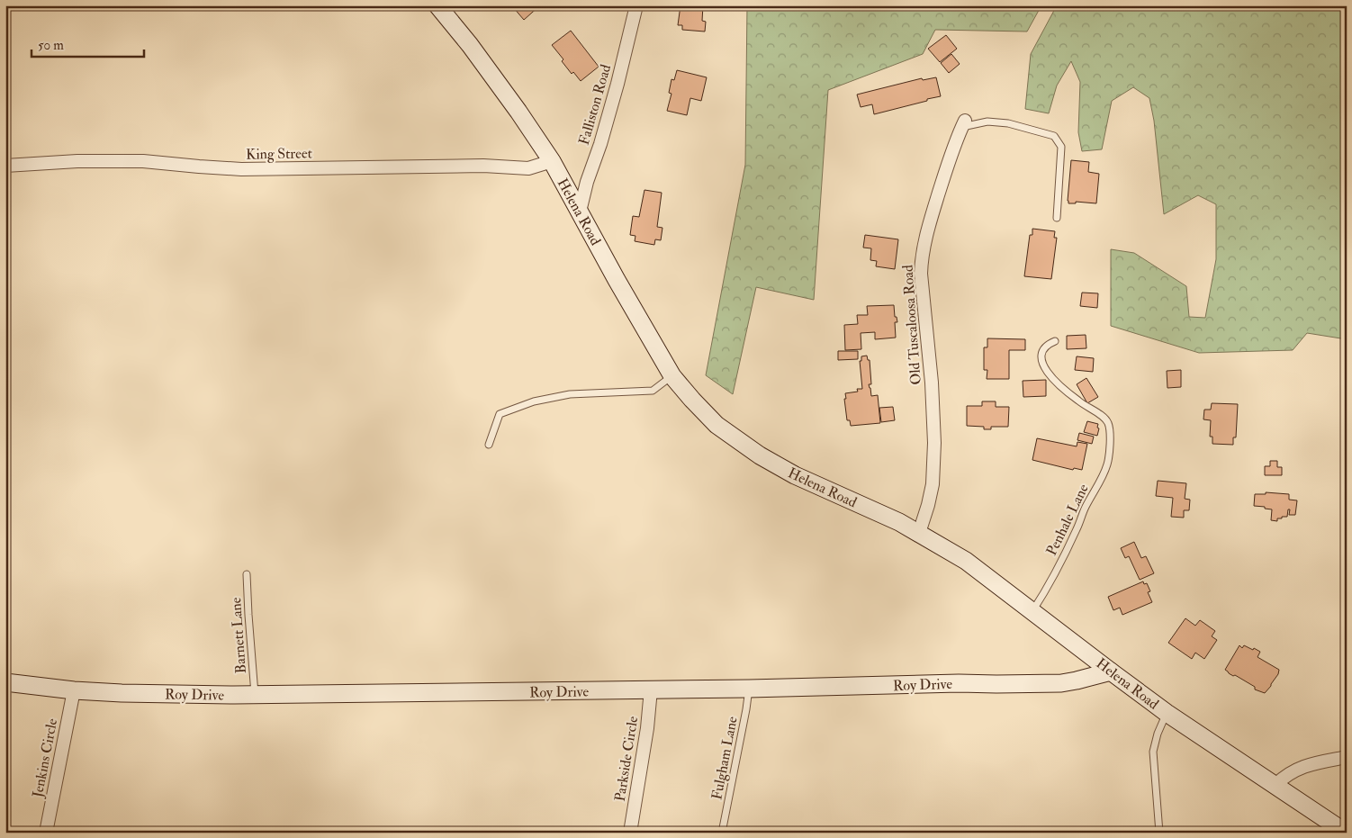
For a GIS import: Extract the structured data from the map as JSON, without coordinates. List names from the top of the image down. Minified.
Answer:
{"streets":{"main road":["Helena Road","Roy Drive"],"street":["Falliston Road","King Street","Old Tuscaloosa Road","Jenkins Circle","Parkside Circle"],"lane":["Penhale Lane","Barnett Lane","Fulgham Lane"]},"crossings":[["Falliston Road","Helena Road"],["King Street","Helena Road"],["Helena Road","Old Tuscaloosa Road"],["Helena Road","Penhale Lane"],["Helena Road","Roy Drive"],["Barnett Lane","Roy Drive"],["Roy Drive","Jenkins Circle"],["Roy Drive","Fulgham Lane"],["Roy Drive","Parkside Circle"]],"scale_bar":"50 m"}
